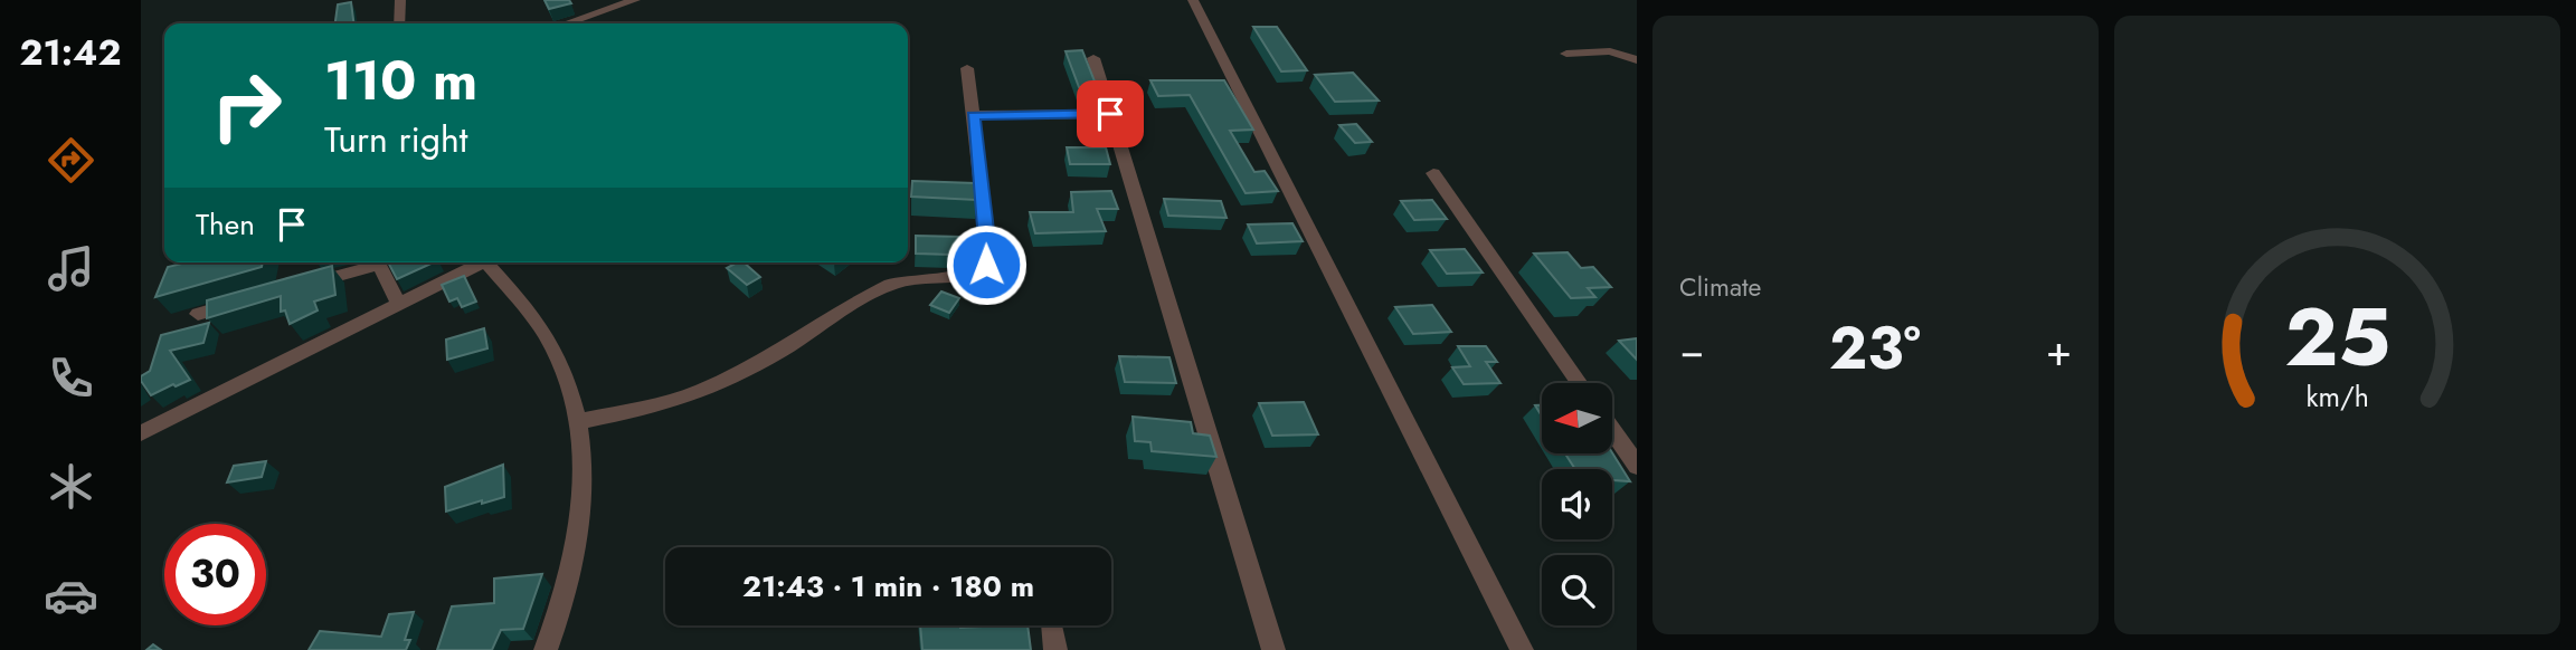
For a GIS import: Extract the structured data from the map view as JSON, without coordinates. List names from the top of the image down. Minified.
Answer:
{"north":"left","page":{"tabs":"21:42","tile":"Climate","turn":["110 m","Turn right"],"then":"Then","heat":["−","23°","+"],"limit":"30","trip":"21:43 · 1 min · 180 m","gauge":["25","km/h"]}}
